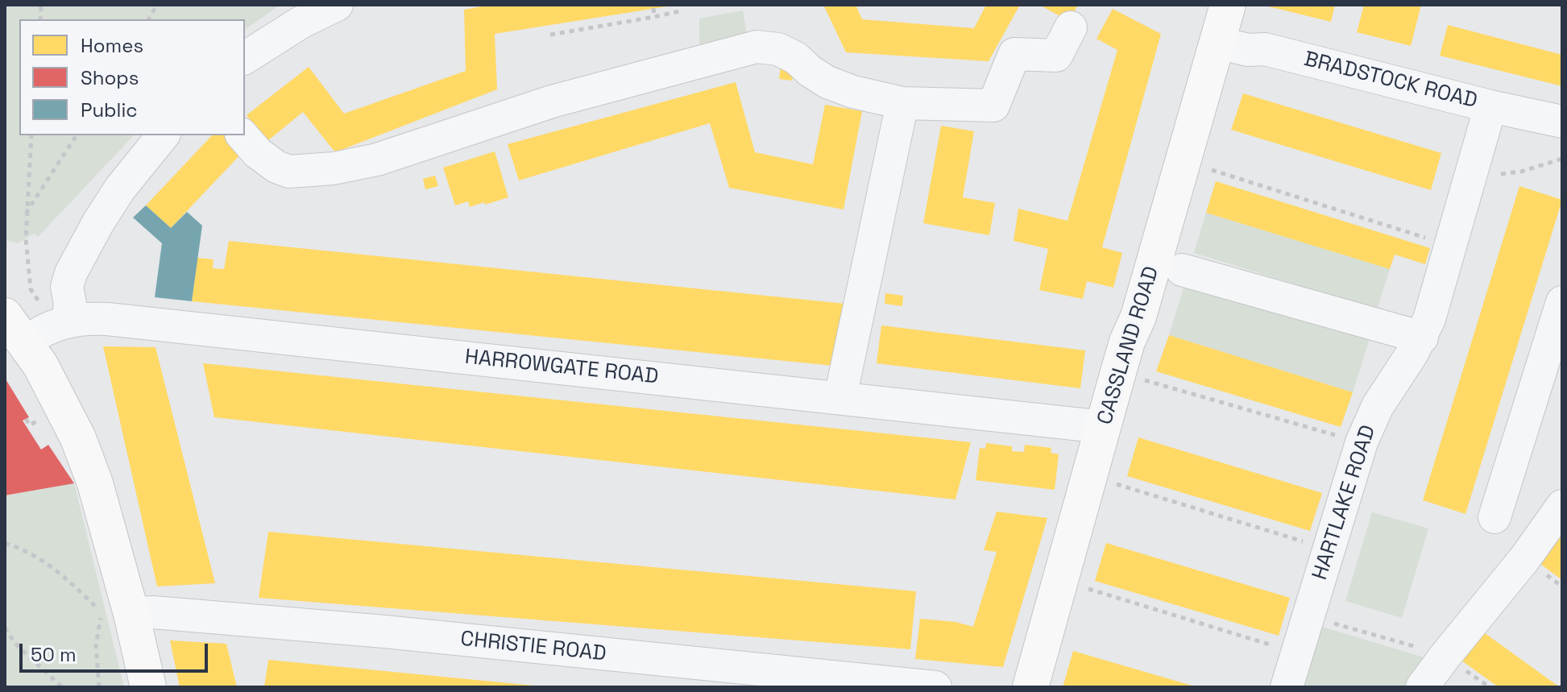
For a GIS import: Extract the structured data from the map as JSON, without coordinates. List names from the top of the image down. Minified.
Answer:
{"streets":{"main road":["CASSLAND ROAD"],"street":["BRADSTOCK ROAD","HARROWGATE ROAD","HARTLAKE ROAD","CHRISTIE ROAD"]},"crossings":[["BRADSTOCK ROAD","CASSLAND ROAD"],["BRADSTOCK ROAD","HARTLAKE ROAD"],["CASSLAND ROAD","HARROWGATE ROAD"]],"legend":["Homes","Shops","Public"],"scale_bar":"50 m"}
